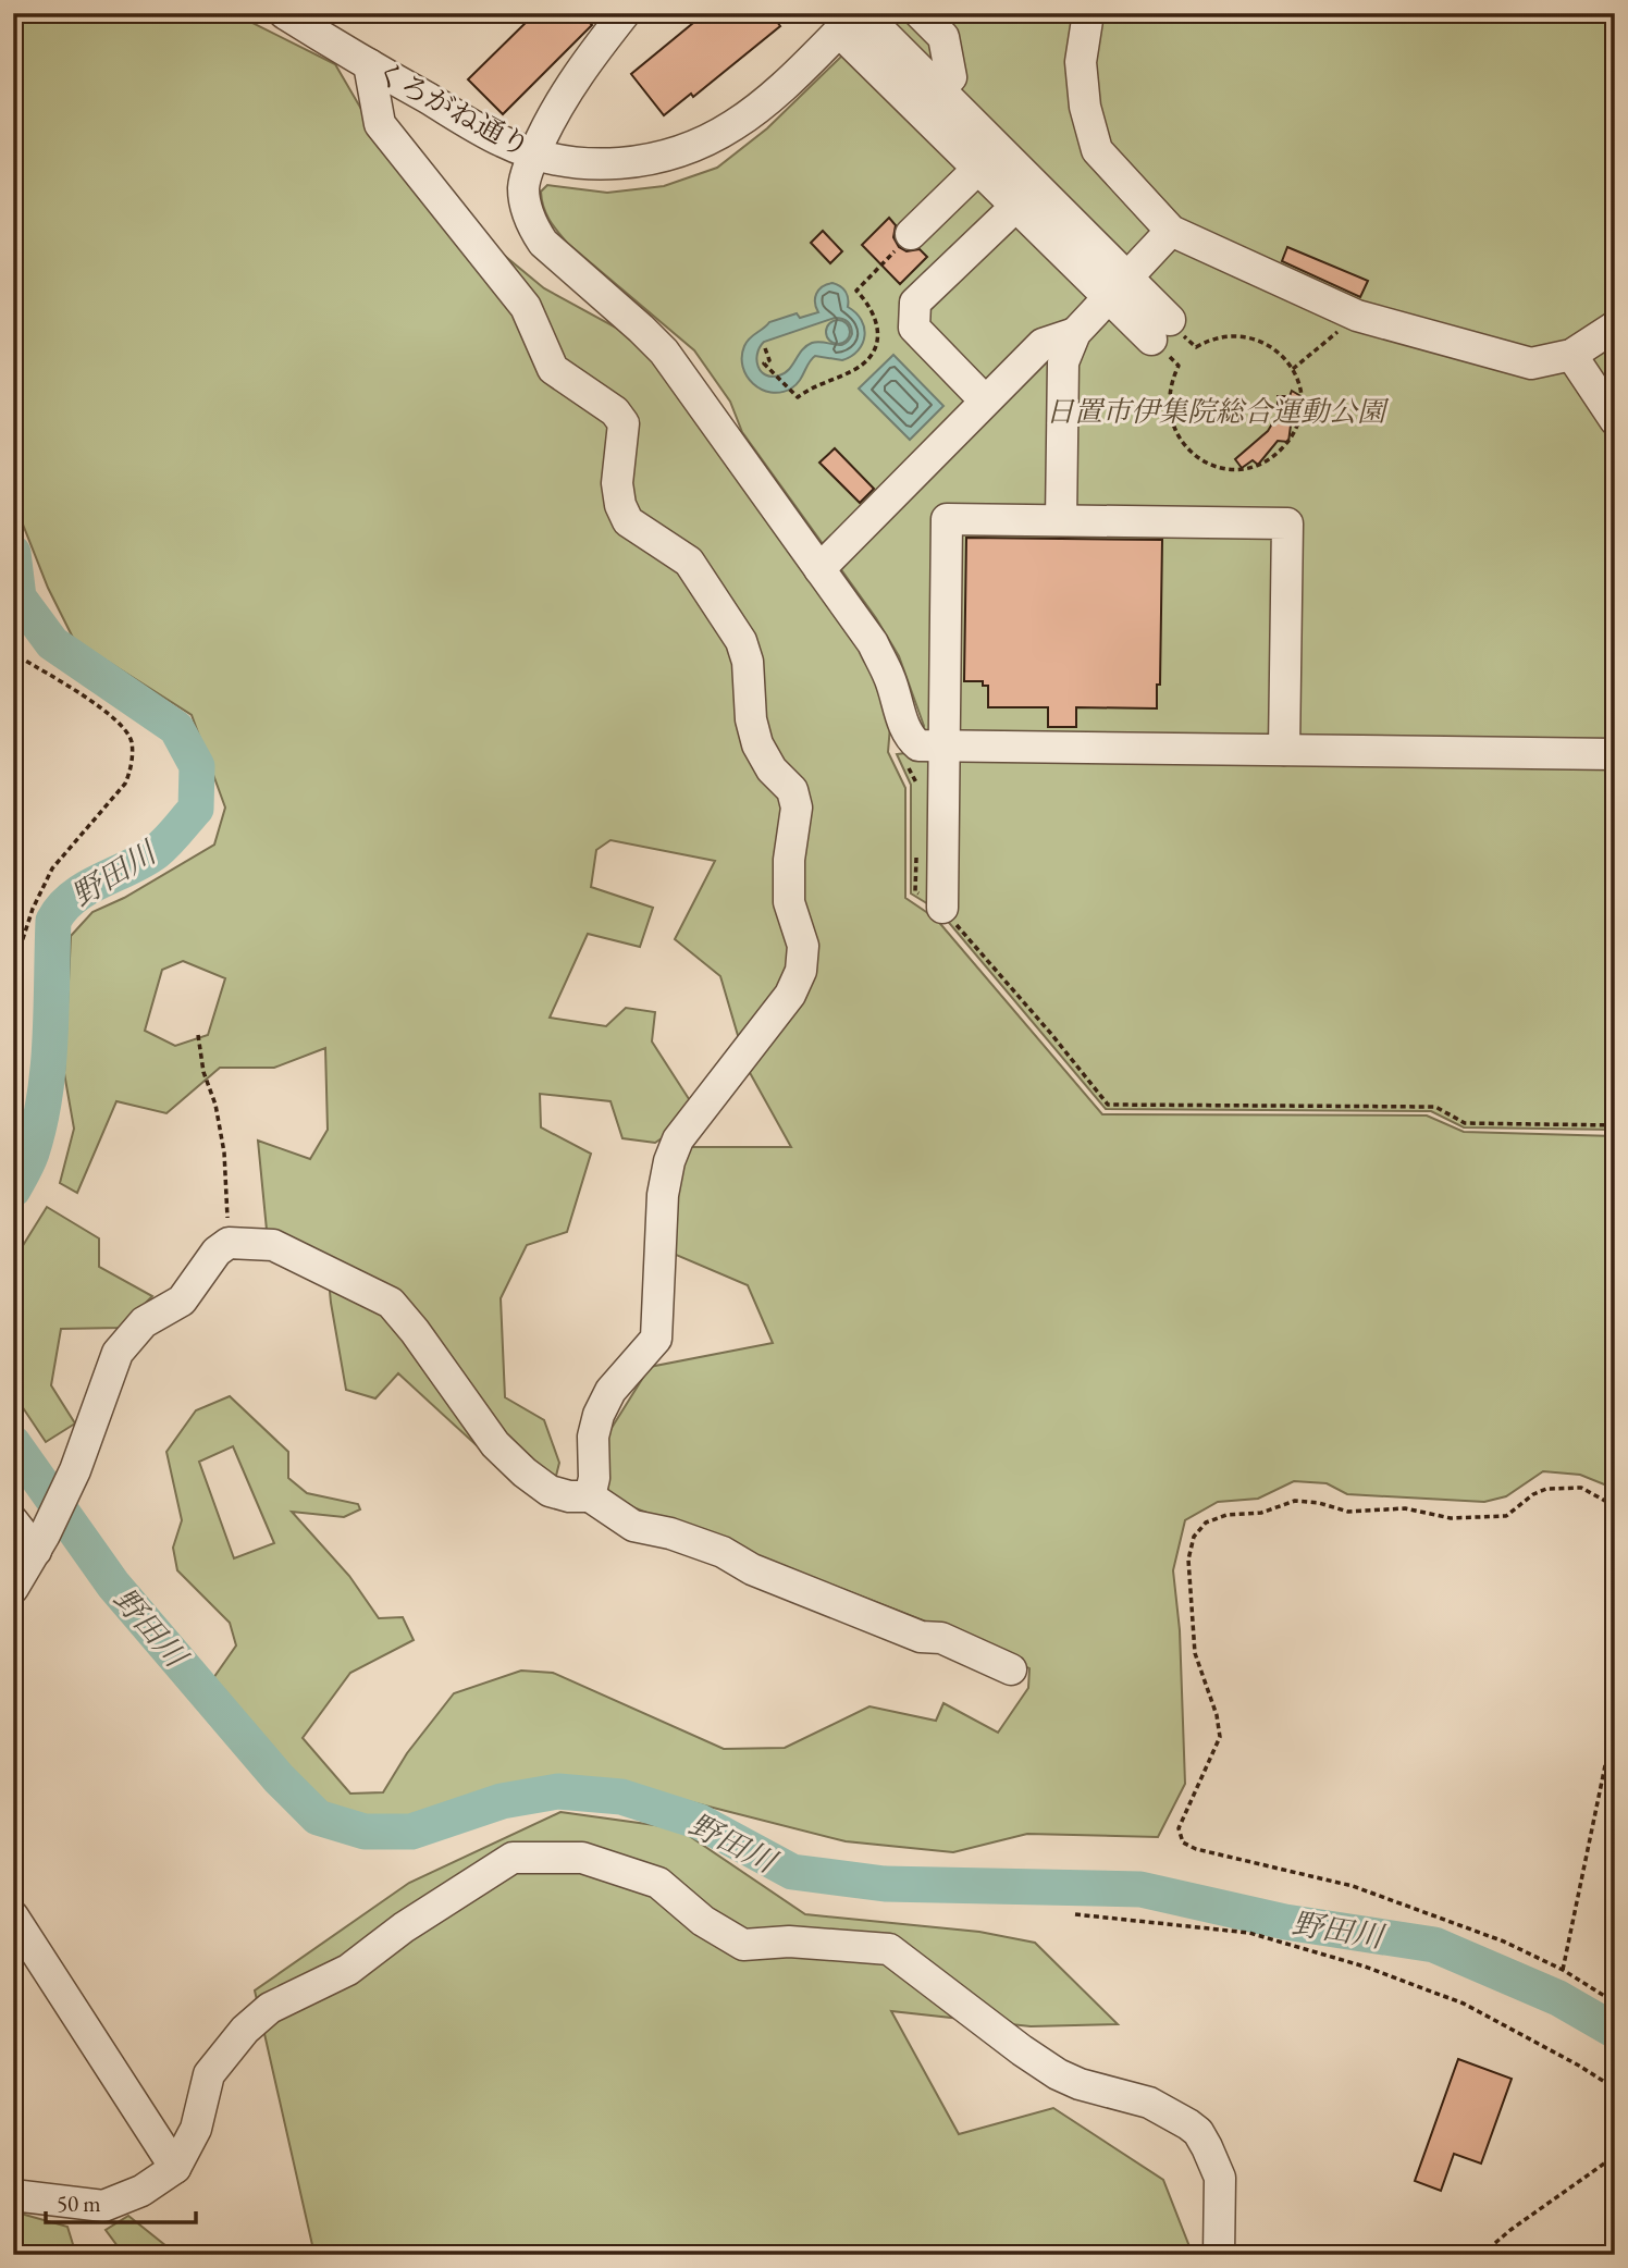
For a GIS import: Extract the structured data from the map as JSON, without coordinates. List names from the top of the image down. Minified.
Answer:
{"streets":{"street":["くろがね通り"]},"water":["野田川"],"parks":["日置市伊集院総合運動公園"],"scale_bar":"50 m"}
